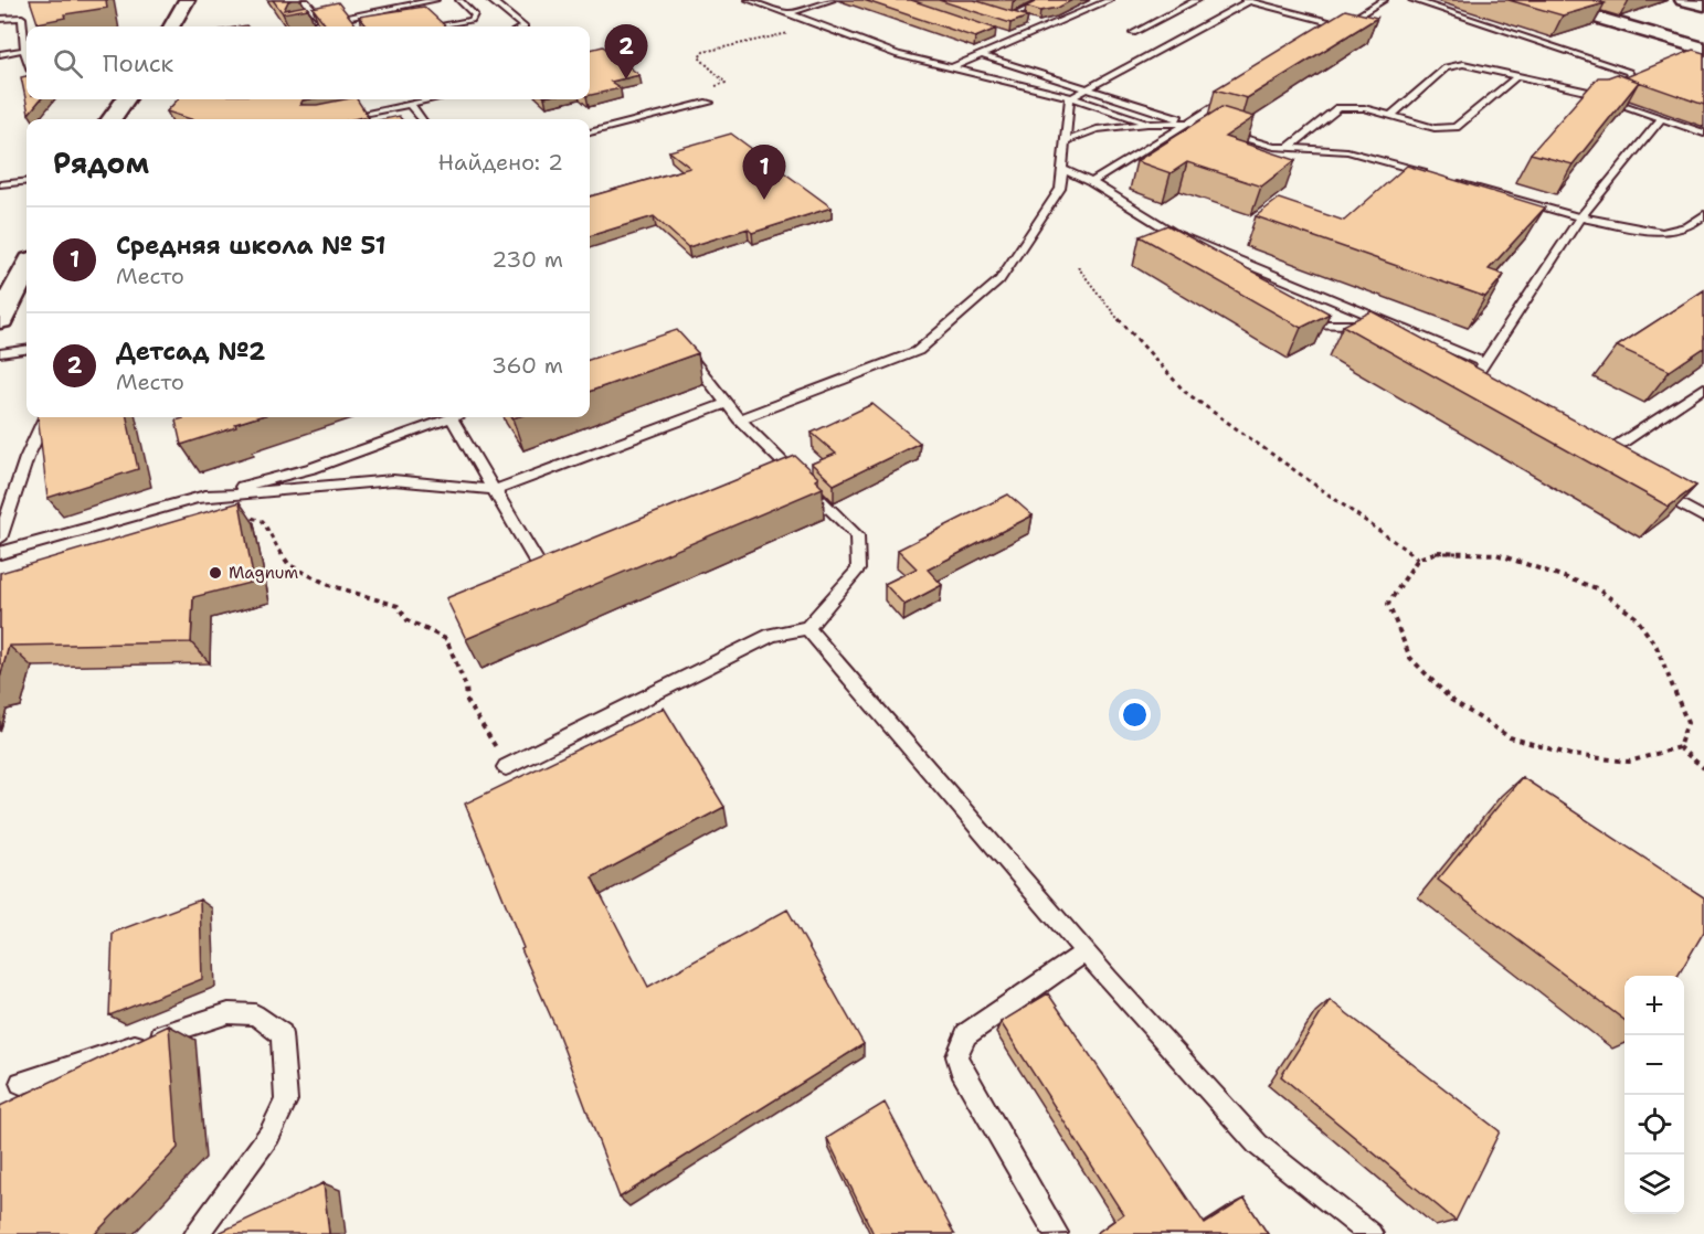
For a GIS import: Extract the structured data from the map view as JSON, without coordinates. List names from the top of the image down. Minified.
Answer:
{"places":["Magnum"],"page":{"pins":["2","1"],"search":"Поиск","heading":["Рядом","Найдено: 2"],"list":[{"mark":"1","name":"Средняя школа № 51","note":"Место","value":"230 m"},{"mark":"2","name":"Детсад №2","note":"Место","value":"360 m"}],"map_buttons":["+","−"]}}
